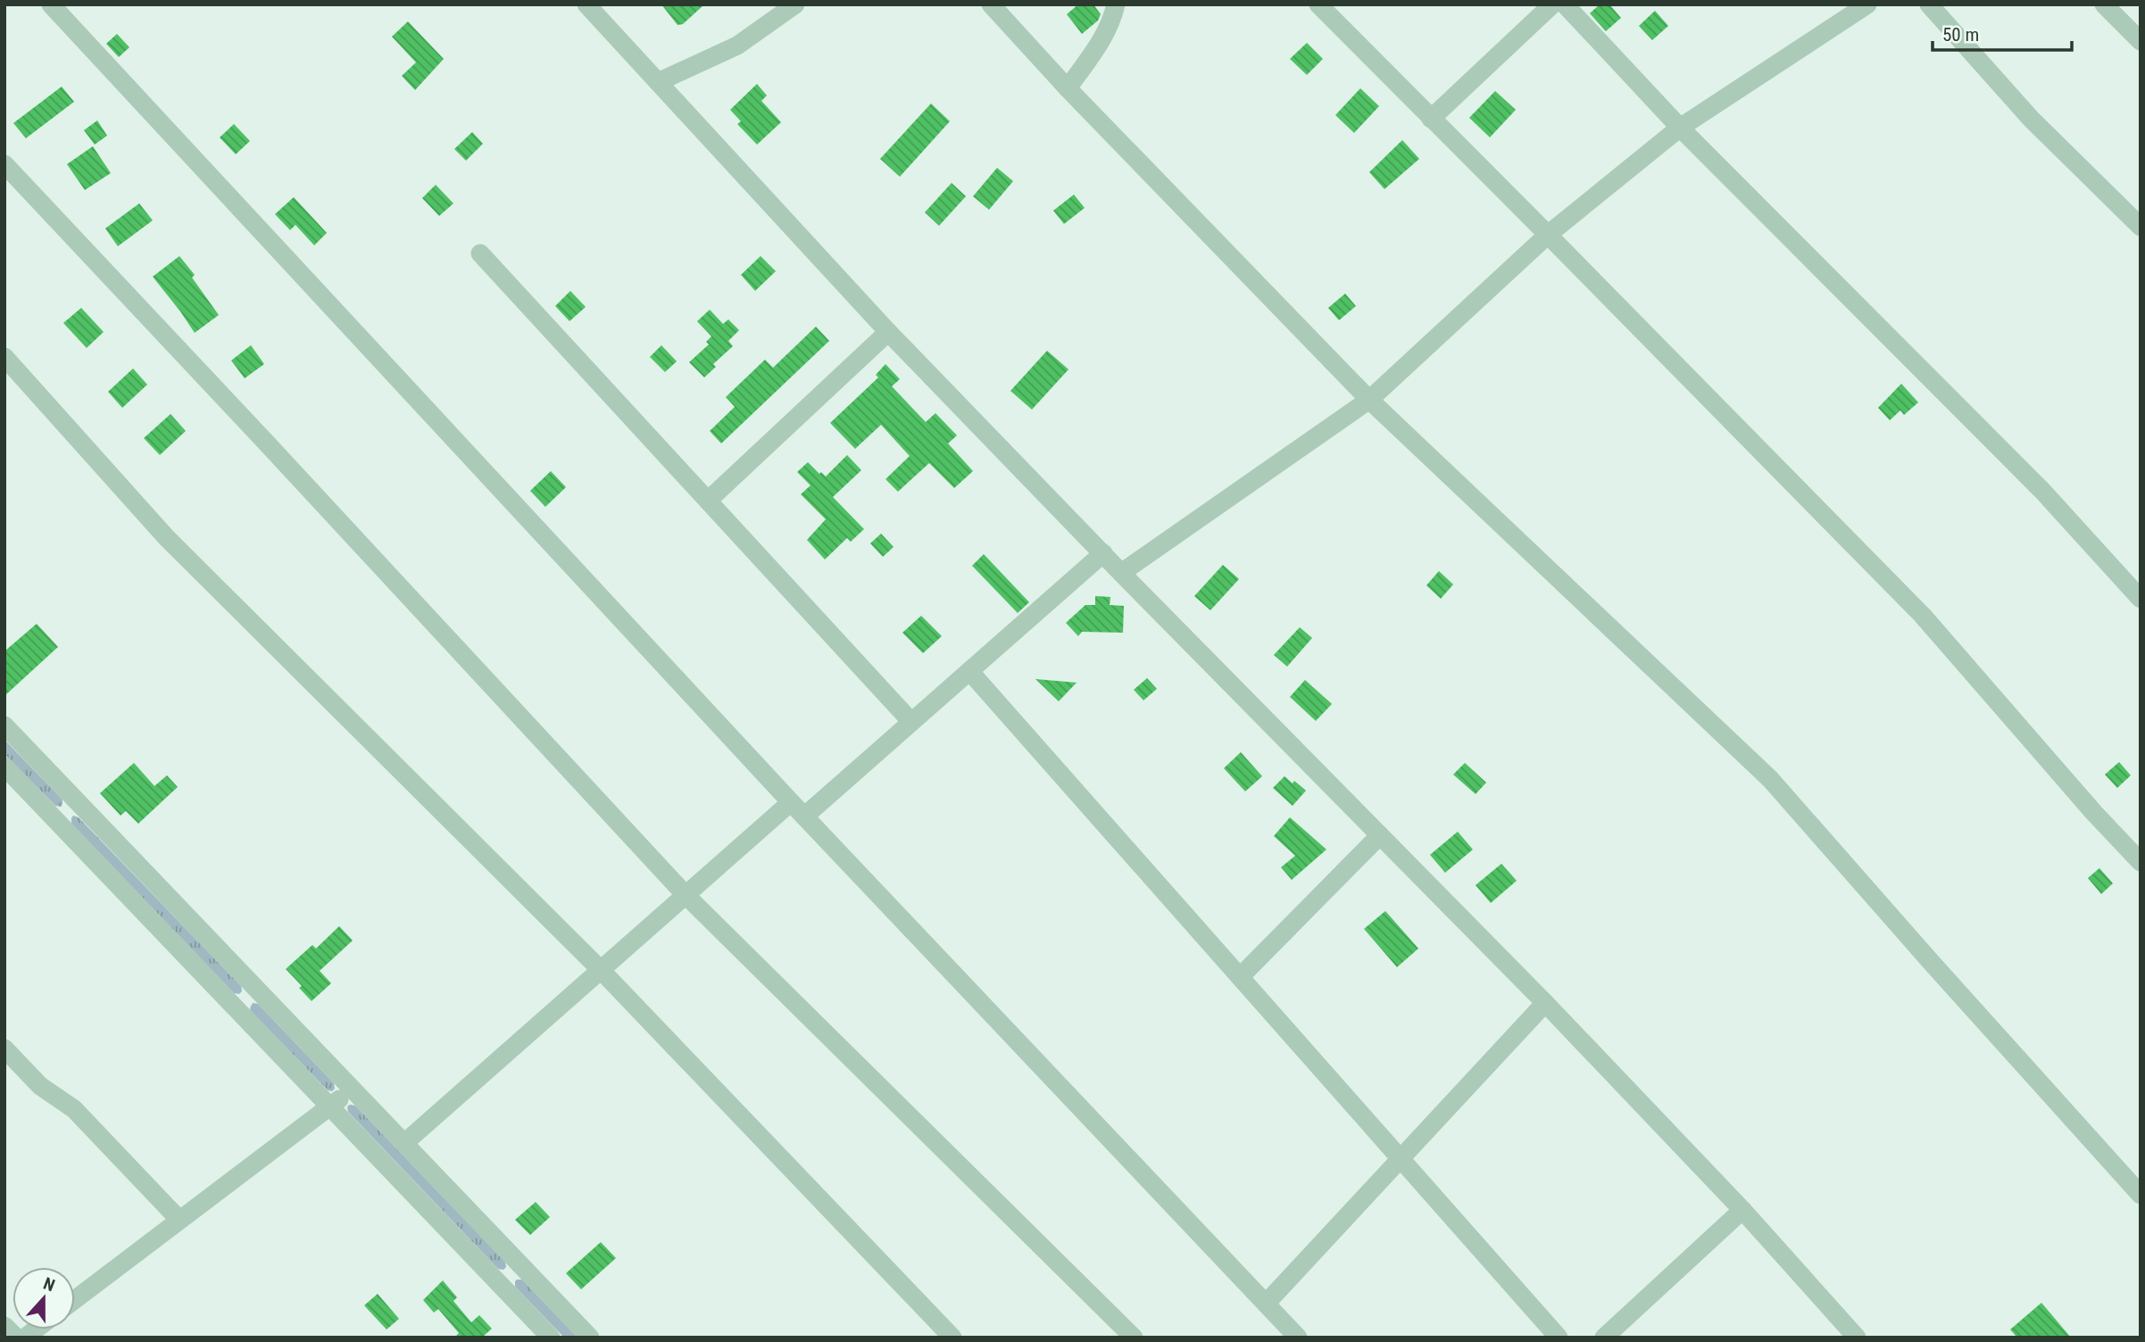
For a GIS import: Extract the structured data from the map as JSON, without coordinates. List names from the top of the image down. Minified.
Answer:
{"scale_bar":"50 m","north":"top"}
